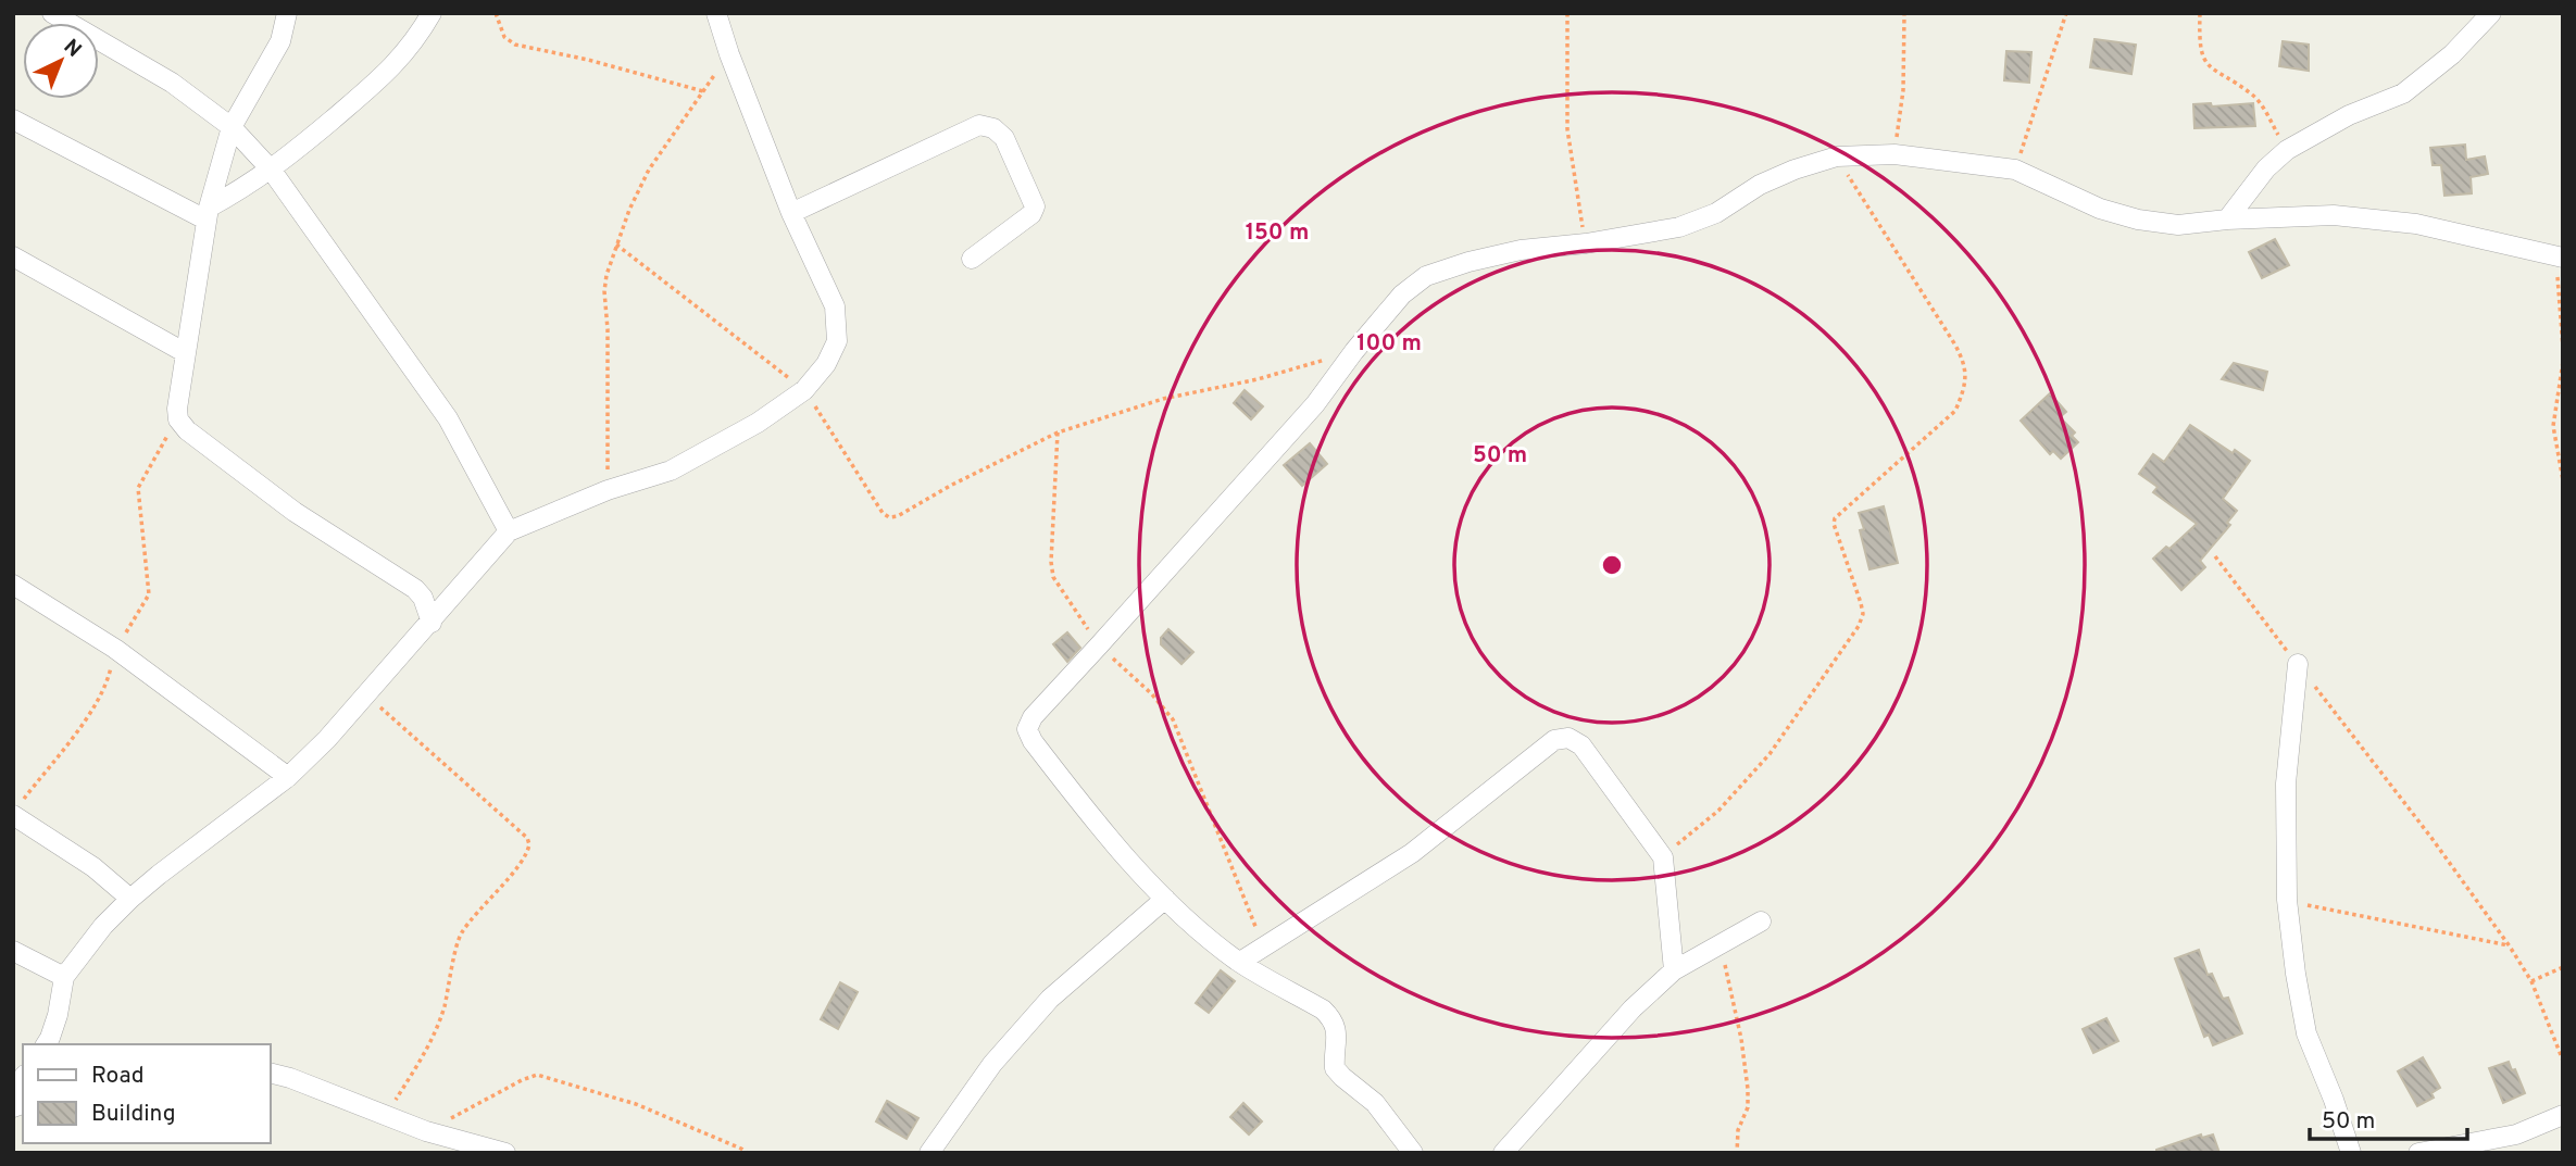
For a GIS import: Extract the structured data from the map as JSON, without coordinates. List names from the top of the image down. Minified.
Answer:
{"legend":["Road","Building"],"scale_bar":"50 m","north":"top right","rings":["150 m","100 m","50 m"]}
